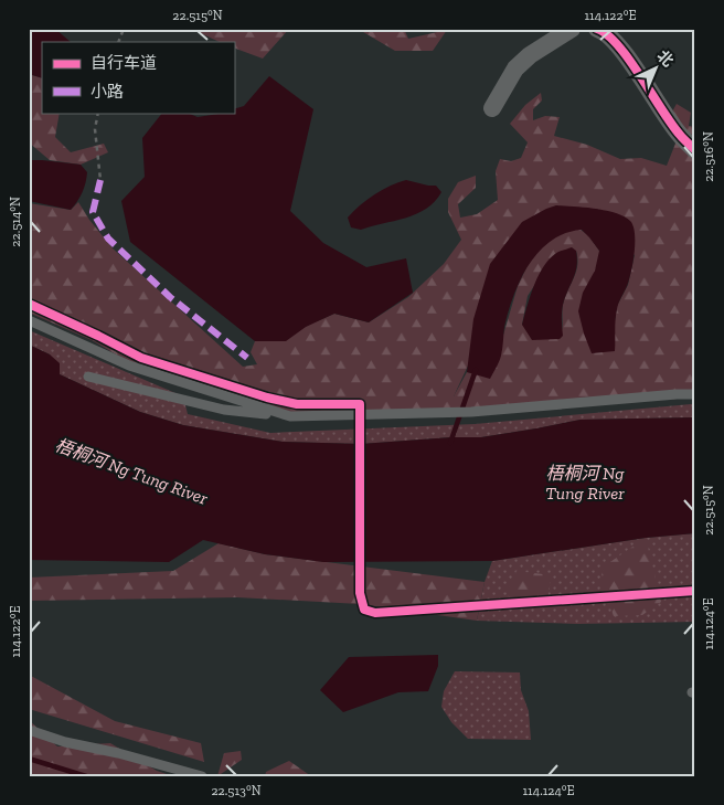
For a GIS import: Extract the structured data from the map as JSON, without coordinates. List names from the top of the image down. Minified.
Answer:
{"water":["梧桐河 Ng Tung River"],"legend":["自行车道","小路"],"north":"top right","coordinates":["22.515°N","114.122°E","22.516°N","22.514°N","114.124°E","22.513°N"]}
